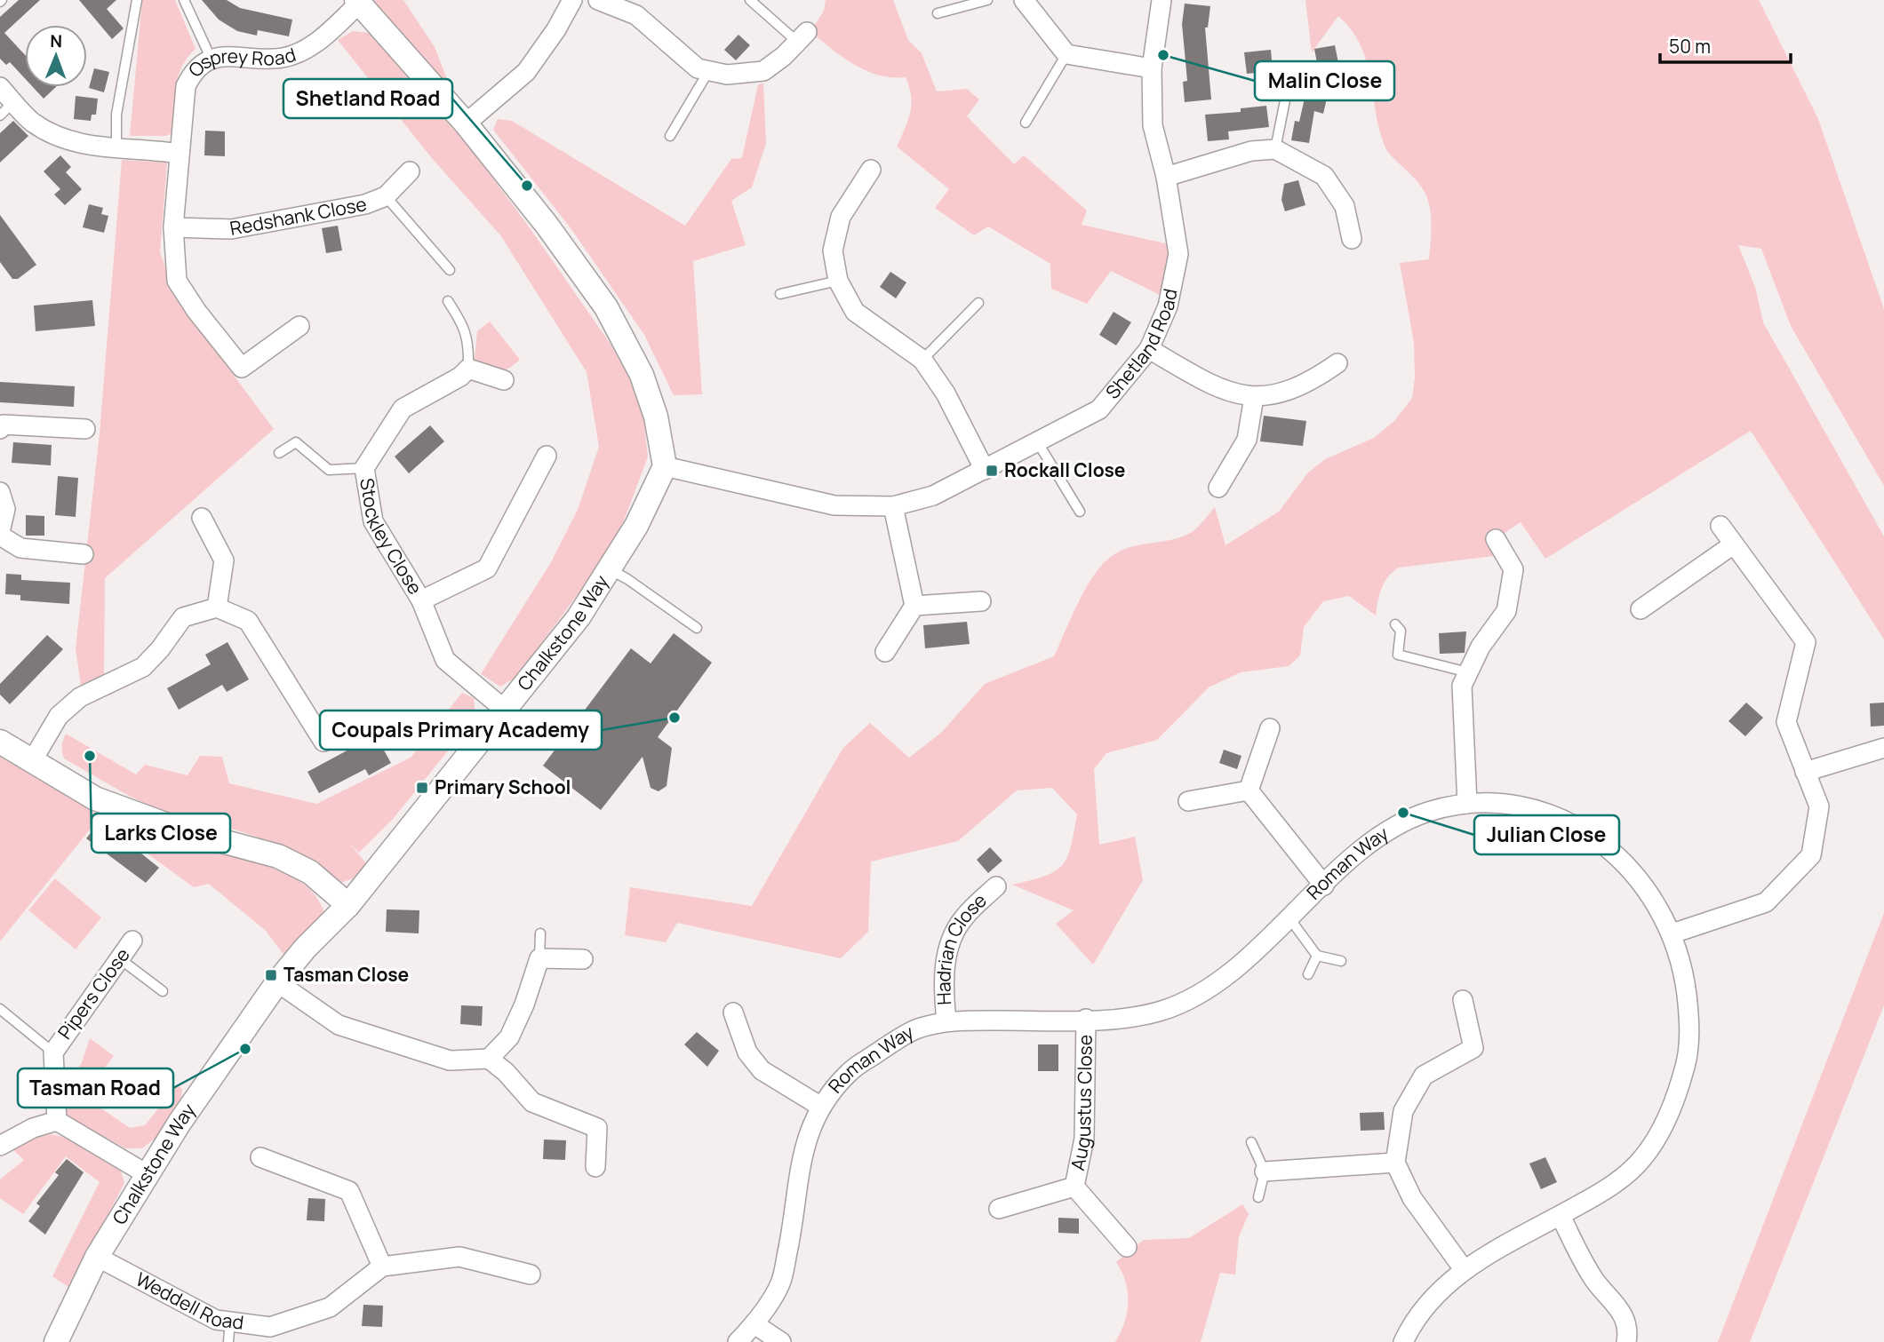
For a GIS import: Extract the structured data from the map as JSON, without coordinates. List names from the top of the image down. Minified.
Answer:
{"streets":{"street":["Osprey Road","Redshank Close","Shetland Road","Stockley Close","Chalkstone Way","Roman Way","Hadrian Close","Pipers Close","Augustus Close","Weddell Road"]},"crossings":[["Osprey Road","Redshank Close"],["Shetland Road","Chalkstone Way"],["Stockley Close","Chalkstone Way"],["Chalkstone Way","Weddell Road"],["Roman Way","Hadrian Close"],["Roman Way","Augustus Close"]],"places":{"other":["Malin Close","Shetland Road","Coupals Primary Academy","Larks Close","Julian Close","Tasman Road"],"transit":["Rockall Close","Primary School","Tasman Close"]},"scale_bar":"50 m","north":"top"}
